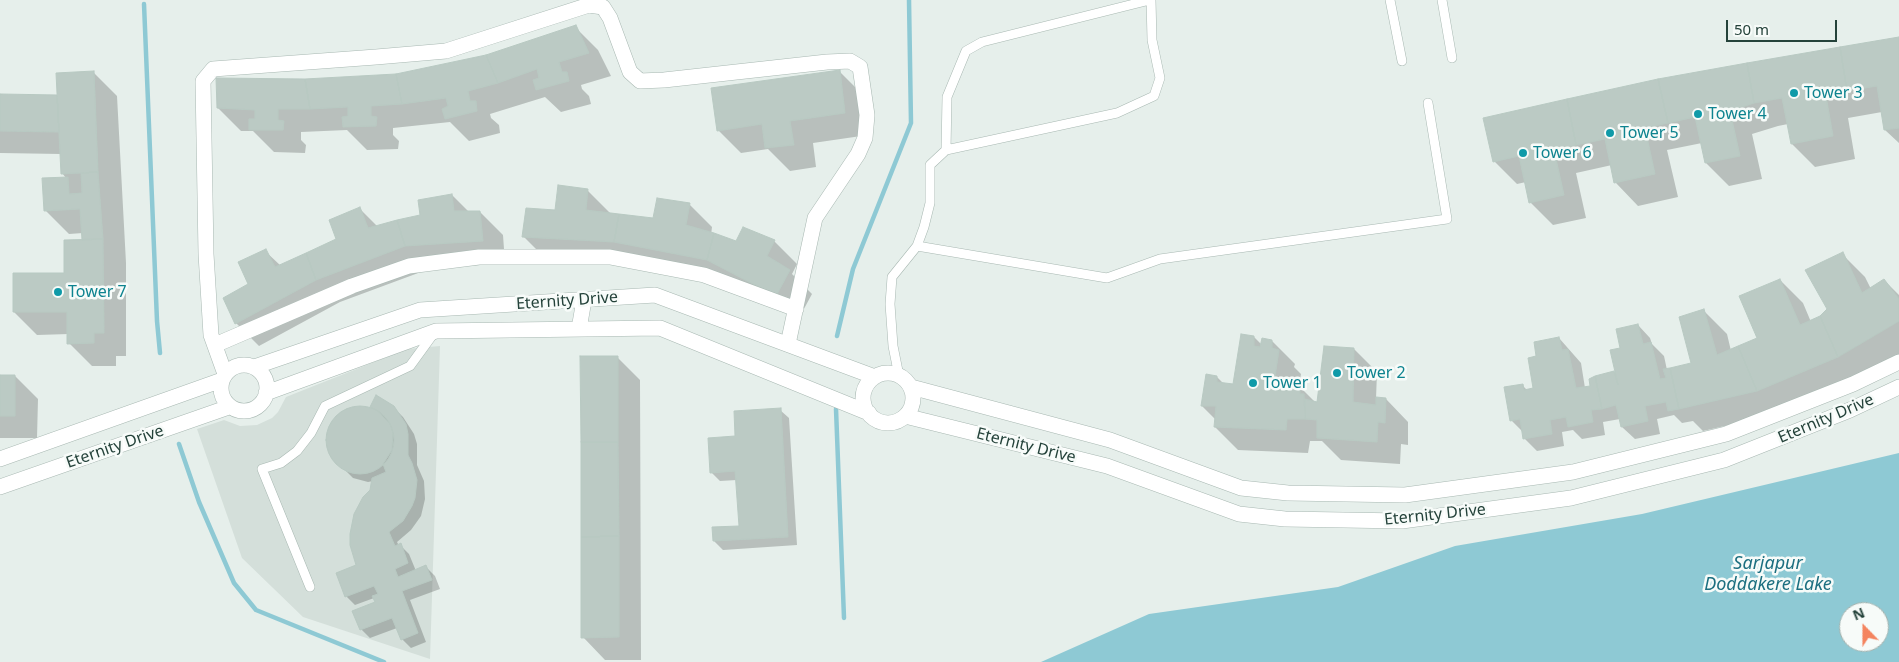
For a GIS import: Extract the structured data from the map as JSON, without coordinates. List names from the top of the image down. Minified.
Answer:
{"streets":{"street":["Eternity Drive"]},"water":["Sarjapur Doddakere Lake"],"places":["Tower 3","Tower 4","Tower 5","Tower 6","Tower 7","Tower 2","Tower 1"],"scale_bar":"50 m","north":"top"}
